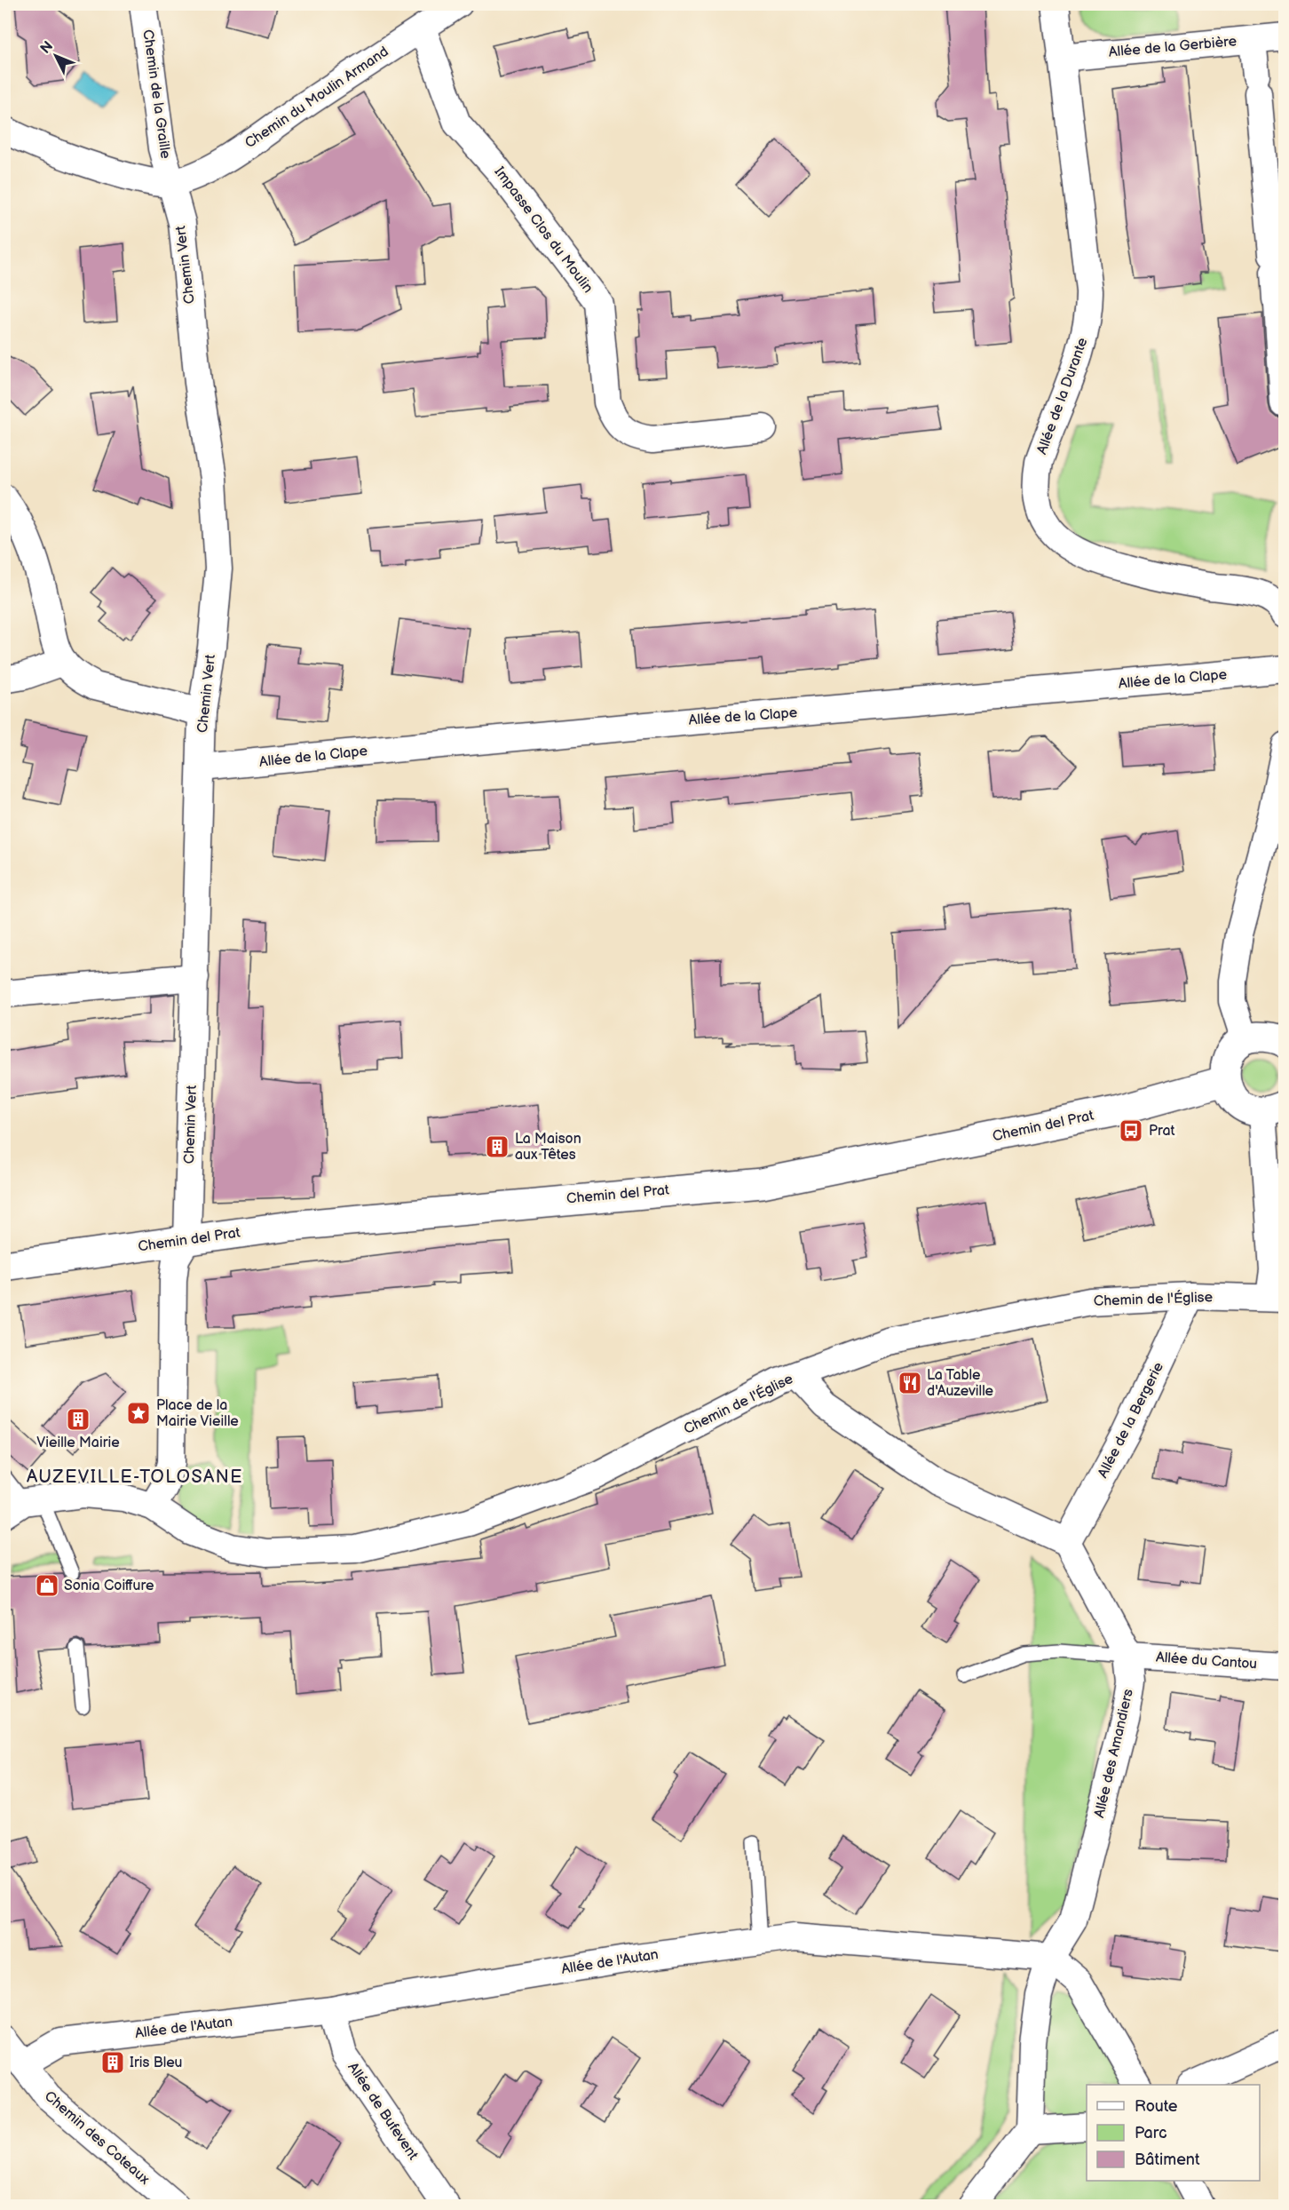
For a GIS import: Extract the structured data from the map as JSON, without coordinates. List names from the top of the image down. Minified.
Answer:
{"streets":{"street":["Allée de la Gerbière","Chemin de la Graille","Chemin du Moulin Armand","Impasse Clos du Moulin","Chemin Vert","Allée de la Durante","Allée de la Clape","Chemin del Prat","Chemin de l'Église","Allée de la Bergerie","Allée du Cantou","Allée des Amandiers","Allée de l'Autan","Allée de Bufevent","Chemin des Coteaux"]},"crossings":[["Allée de la Gerbière","Allée de la Durante"],["Chemin de la Graille","Chemin du Moulin Armand"],["Chemin de la Graille","Chemin Vert"],["Chemin du Moulin Armand","Impasse Clos du Moulin"],["Chemin du Moulin Armand","Chemin Vert"],["Chemin Vert","Allée de la Clape"],["Chemin Vert","Chemin del Prat"],["Chemin de l'Église","Allée de la Bergerie"],["Allée de la Bergerie","Allée des Amandiers"],["Allée du Cantou","Allée des Amandiers"],["Allée des Amandiers","Allée de l'Autan"],["Allée de l'Autan","Allée de Bufevent"],["Allée de l'Autan","Chemin des Coteaux"]],"districts":["AUZEVILLE-TOLOSANE"],"places":{"bus stop":["Prat"],"building":["La Maison aux Têtes","Vieille Mairie","Iris Bleu"],"restaurant":["La Table d'Auzeville"],"place":["Place de la Mairie Vieille"],"shop":["Sonia Coiffure"]},"legend":["Route","Parc","Bâtiment"],"north":"top left"}
